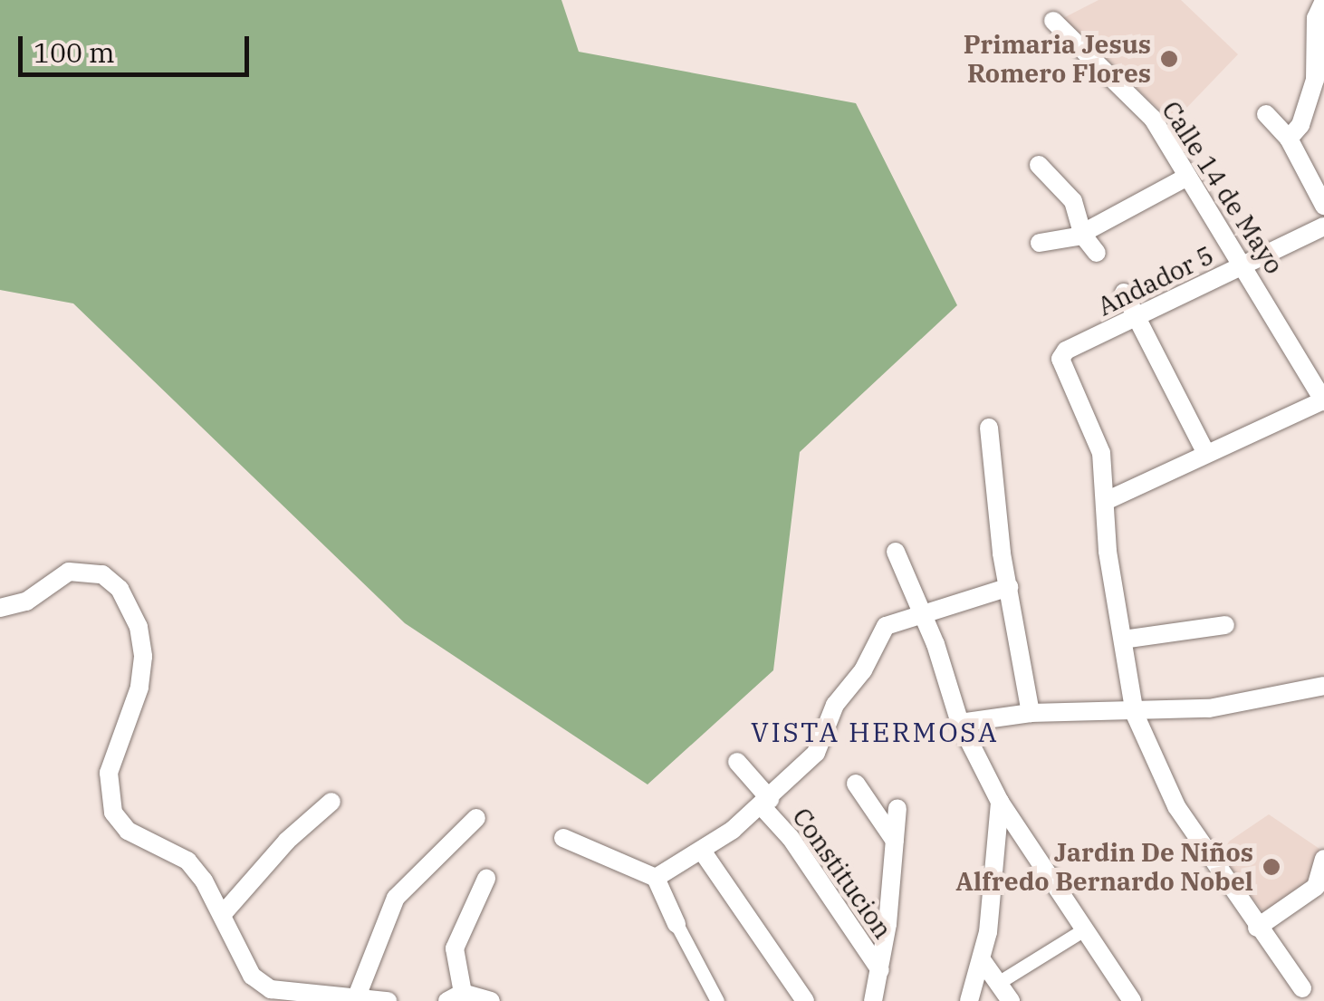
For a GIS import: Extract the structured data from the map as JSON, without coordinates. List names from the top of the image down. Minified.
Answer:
{"streets":{"street":["Calle 14 de Mayo","Andador 5","Constitucion"]},"crossings":[["Calle 14 de Mayo","Andador 5"]],"districts":["VISTA HERMOSA"],"places":["Primaria Jesus Romero Flores","Jardin De Niños Alfredo Bernardo Nobel"],"scale_bar":"100 m"}
